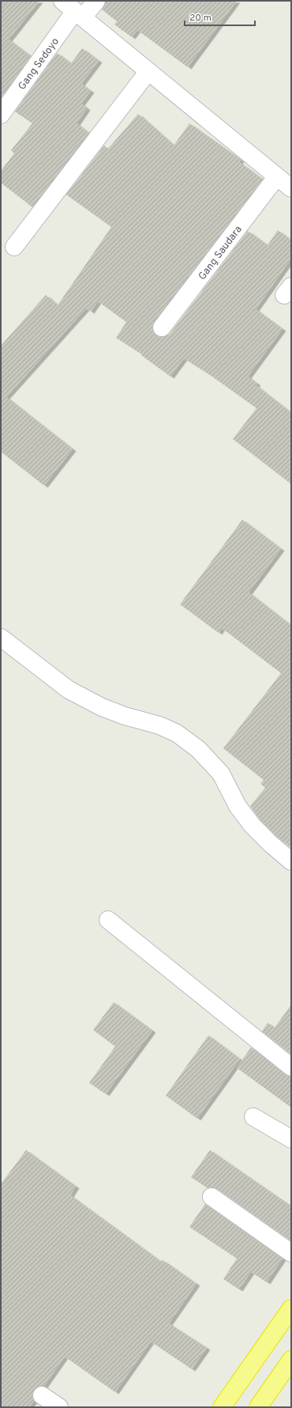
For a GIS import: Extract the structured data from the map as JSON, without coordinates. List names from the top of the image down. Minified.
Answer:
{"streets":{"street":["Gang Sedoyo","Gang Saudara"]},"scale_bar":"20 m"}
